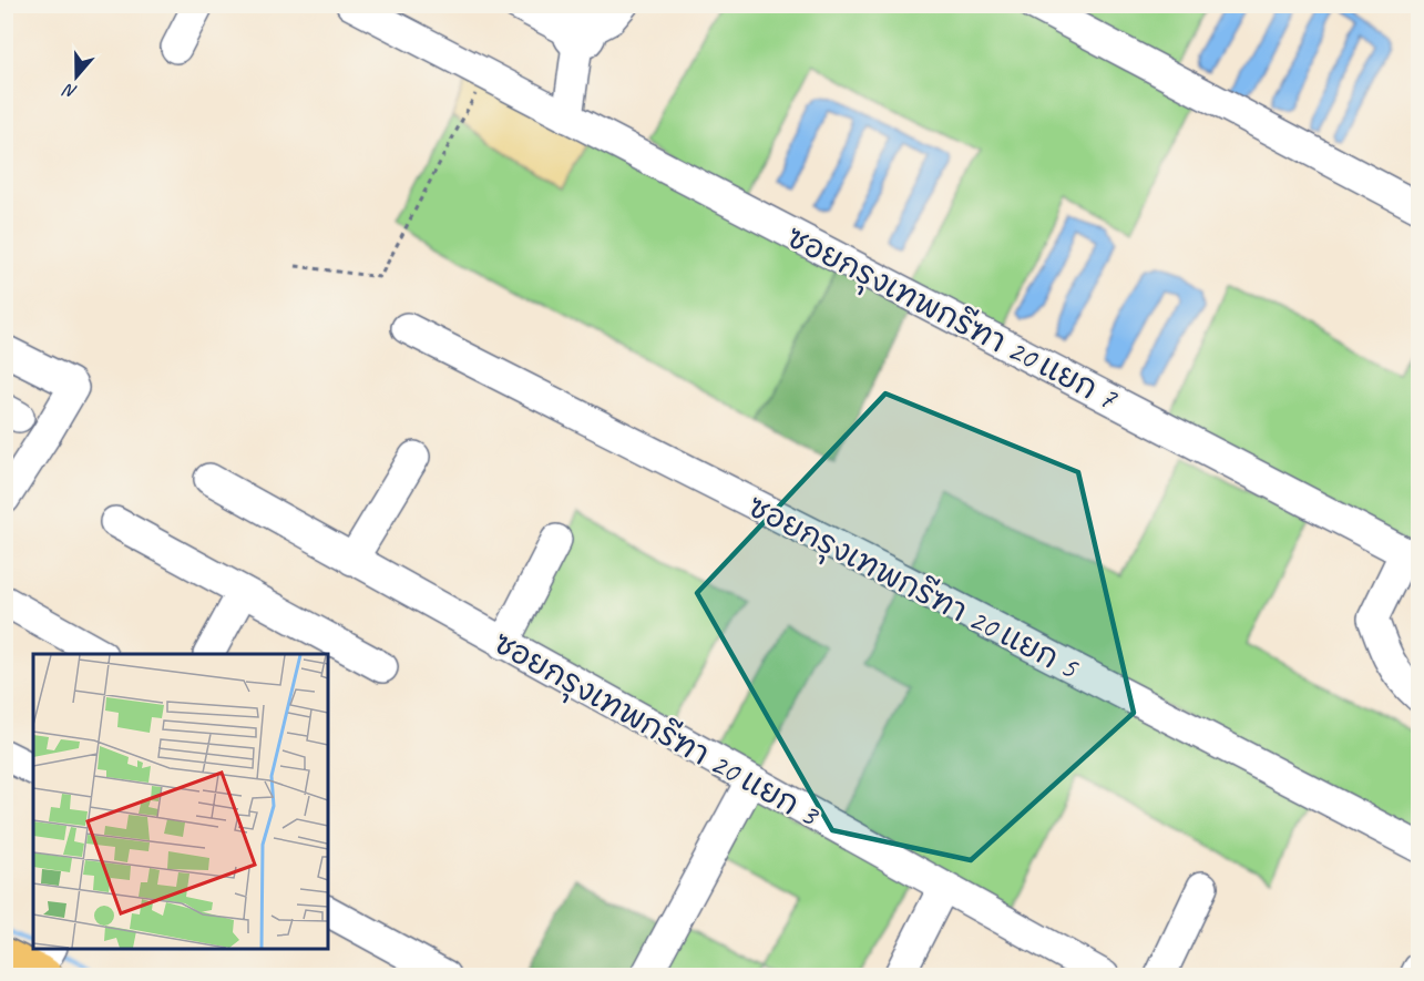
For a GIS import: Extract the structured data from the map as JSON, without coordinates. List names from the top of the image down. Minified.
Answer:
{"streets":{"street":["ซอยกรุงเทพกรีฑา 20 แยก 7","ซอยกรุงเทพกรีฑา 20 แยก 5","ซอยกรุงเทพกรีฑา 20 แยก 3"]},"north":"bottom"}
